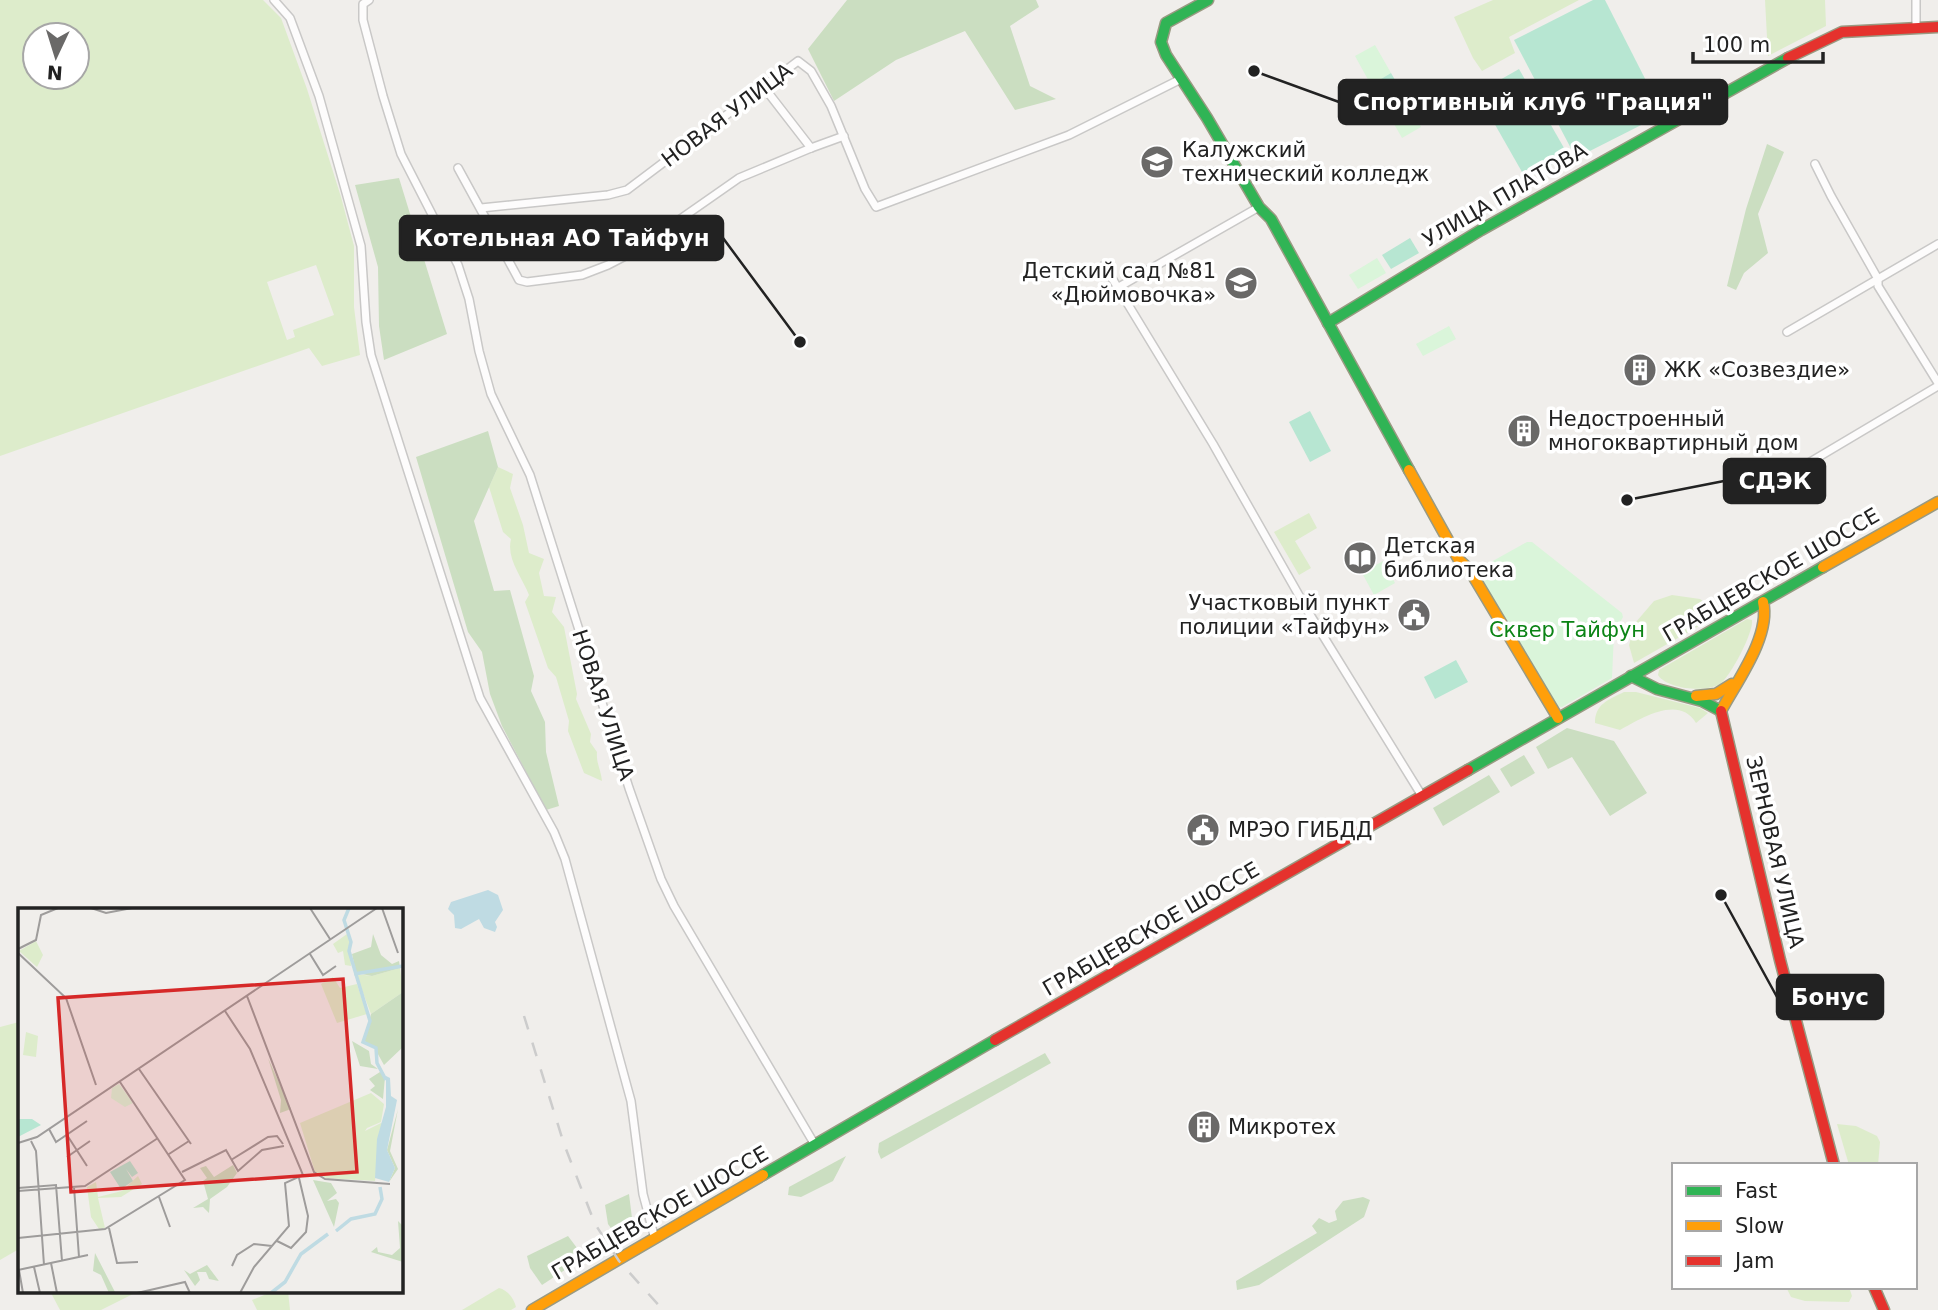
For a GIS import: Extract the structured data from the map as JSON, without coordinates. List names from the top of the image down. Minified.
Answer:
{"streets":{"main road":["УЛИЦА ПЛАТОВА","ГРАБЦЕВСКОЕ ШОССЕ","ЗЕРНОВАЯ УЛИЦА"],"street":["НОВАЯ УЛИЦА"]},"crossings":[["НОВАЯ УЛИЦА","ГРАБЦЕВСКОЕ ШОССЕ"]],"parks":["Сквер Тайфун"],"places":{"other":["Спортивный клуб \"Грация\"","Котельная АО Тайфун","СДЭК","Бонус"],"school or university":["Калужский технический колледж","Детский сад №81 «Дюймовочка»"],"building":["ЖК «Созвездие»","Недостроенный многоквартирный дом","Микротех"],"library":["Детская библиотека"],"public building":["Участковый пункт полиции «Тайфун»","МРЭО ГИБДД"]},"legend":["Fast","Slow","Jam"],"scale_bar":"100 m","north":"bottom"}
